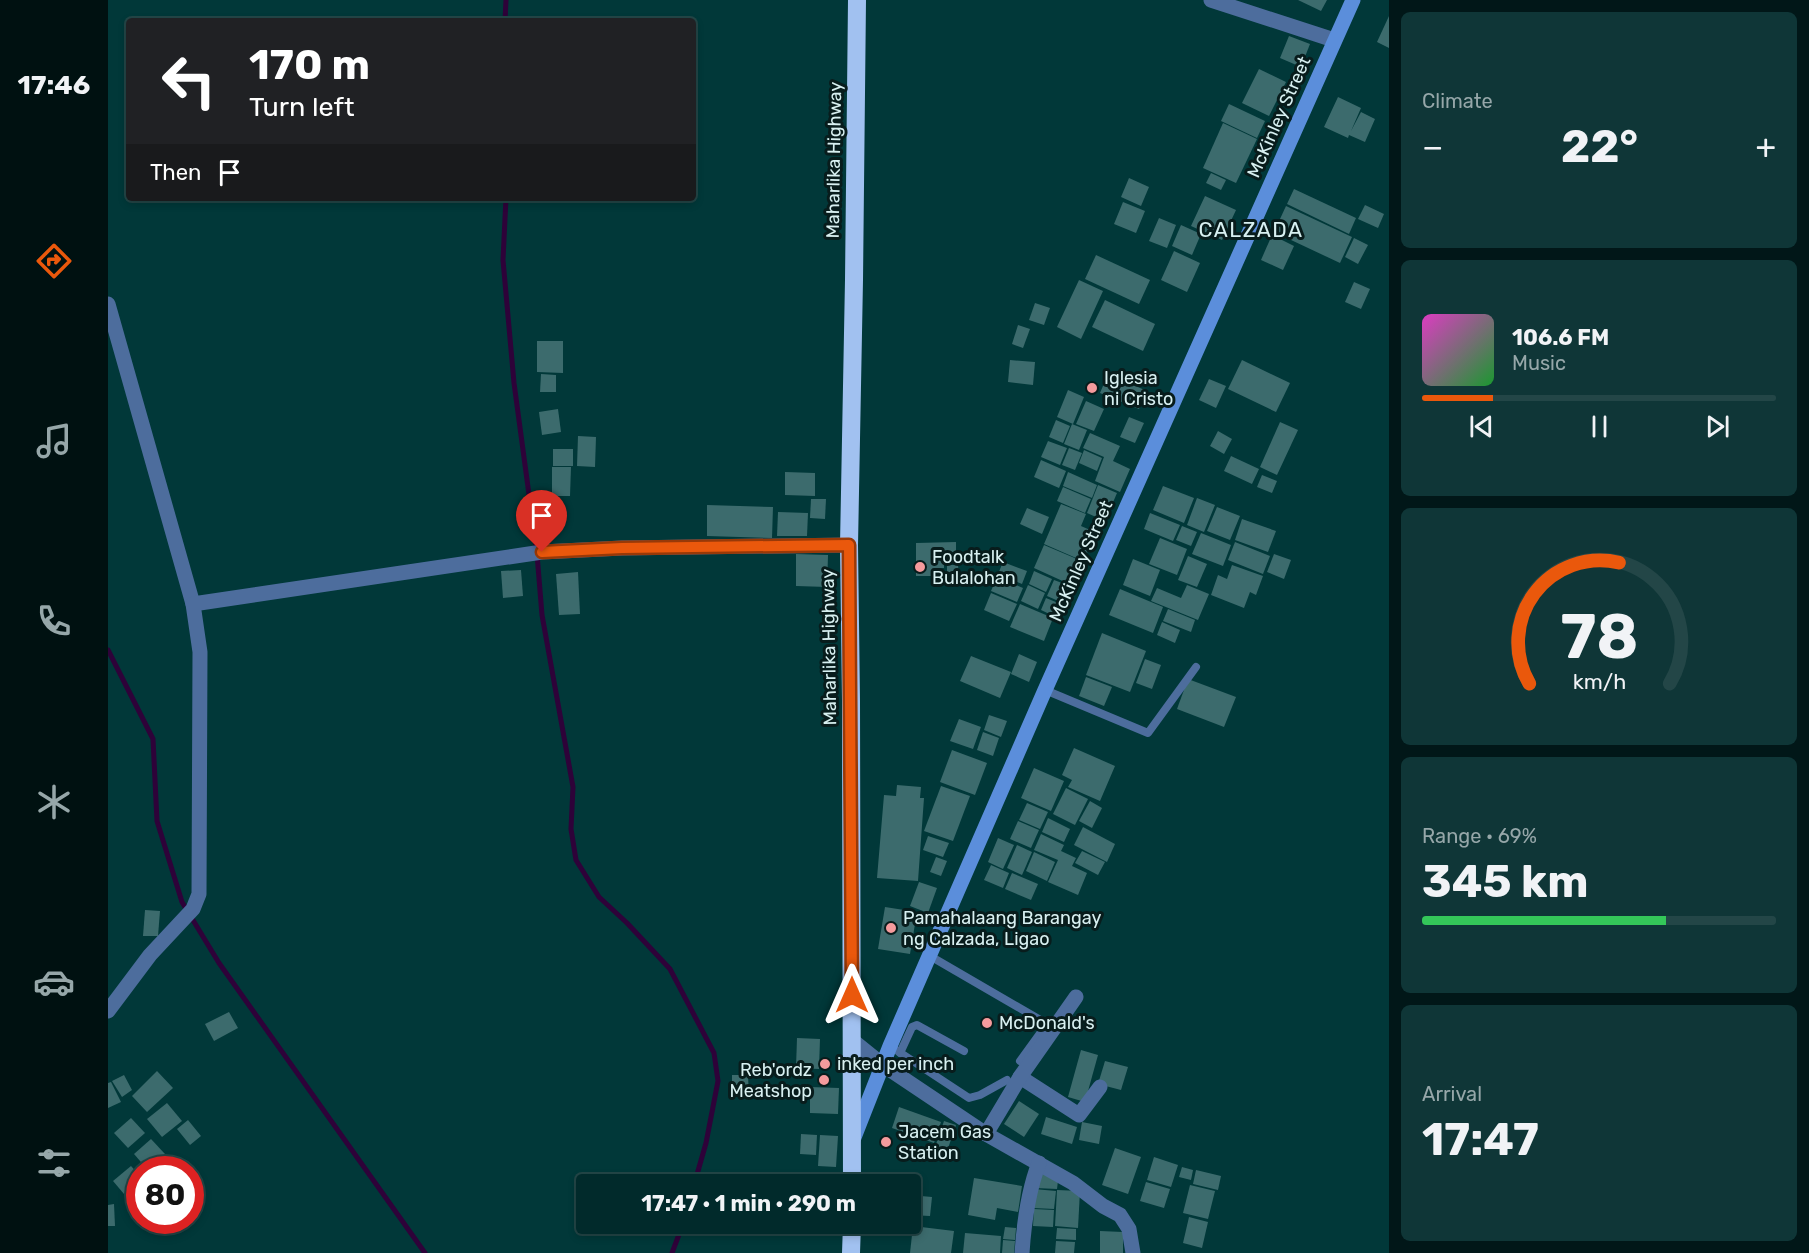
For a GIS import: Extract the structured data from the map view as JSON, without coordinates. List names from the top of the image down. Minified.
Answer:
{"streets":{"highway":["Maharlika Highway"],"main road":["McKinley Street"]},"crossings":[["McKinley Street","Maharlika Highway"]],"districts":["CALZADA"],"places":["Iglesia ni Cristo","Foodtalk Bulalohan","Pamahalaang Barangay ng Calzada, Ligao","McDonald's","inked per inch","Reb'ordz Meatshop","Jacem Gas Station"],"page":{"tabs":"17:46","tile":["Climate",["Range · 69%","345 km"],["Arrival","17:47"]],"turn":["170 m","Turn left"],"heat":["−","22°","+"],"then":"Then","song":["106.6 FM","Music"],"limit":"80","trip":"17:47 · 1 min · 290 m","gauge":["78","km/h"]}}
